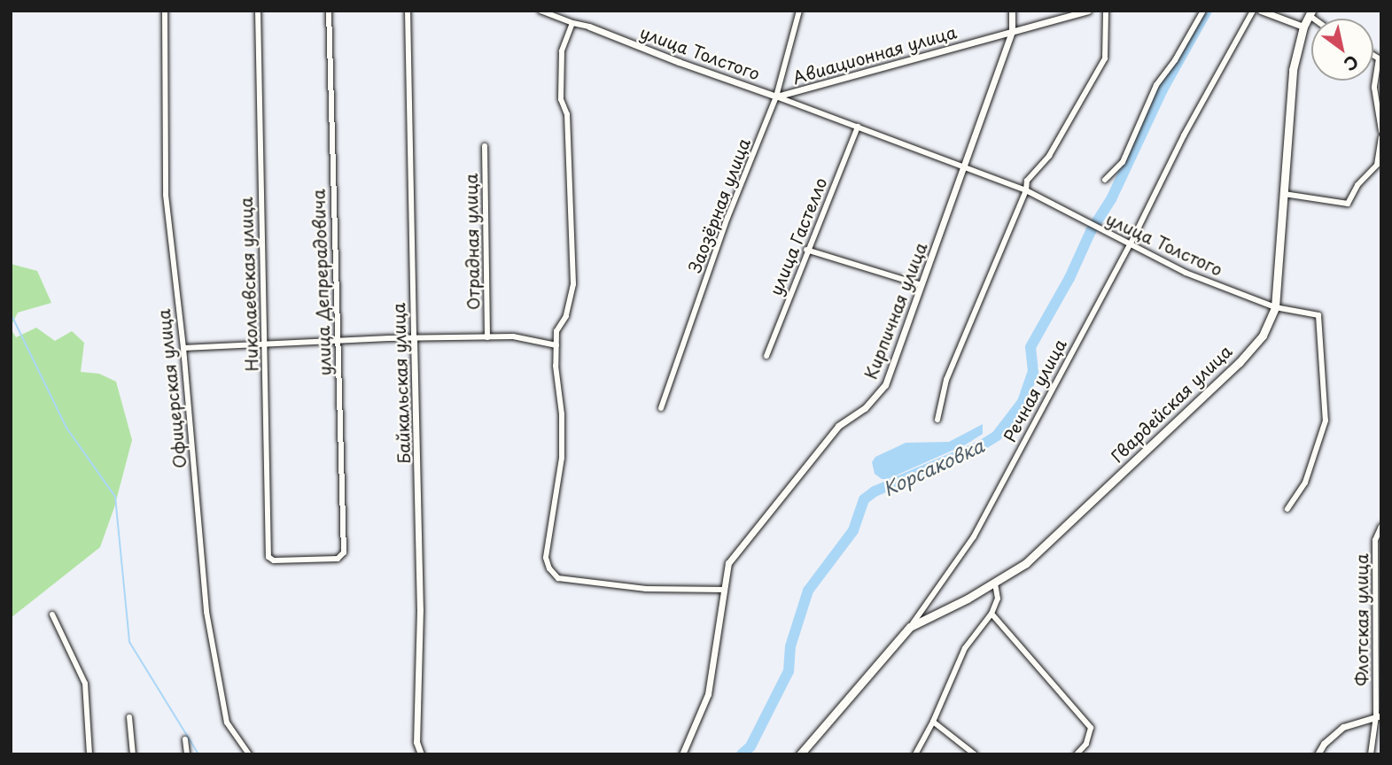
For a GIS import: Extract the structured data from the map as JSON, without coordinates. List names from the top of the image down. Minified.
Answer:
{"streets":{"main road":["Речная улица","Гвардейская улица"],"street":["улица Толстого","Авиационная улица","Заозёрная улица","улица Гастелло","Отрадная улица","улица Депрерадовича","Николаевская улица","Кирпичная улица","Байкальская улица","Офицерская улица","Флотская улица"]},"crossings":[["улица Толстого","Авиационная улица"],["улица Толстого","Заозёрная улица"],["улица Толстого","улица Гастелло"],["улица Толстого","Кирпичная улица"],["улица Толстого","Речная улица"],["улица Толстого","Гвардейская улица"],["Авиационная улица","Заозёрная улица"],["Авиационная улица","Кирпичная улица"],["улица Депрерадовича","Николаевская улица"],["Речная улица","Гвардейская улица"]],"water":["Корсаковка"],"north":"bottom right"}
